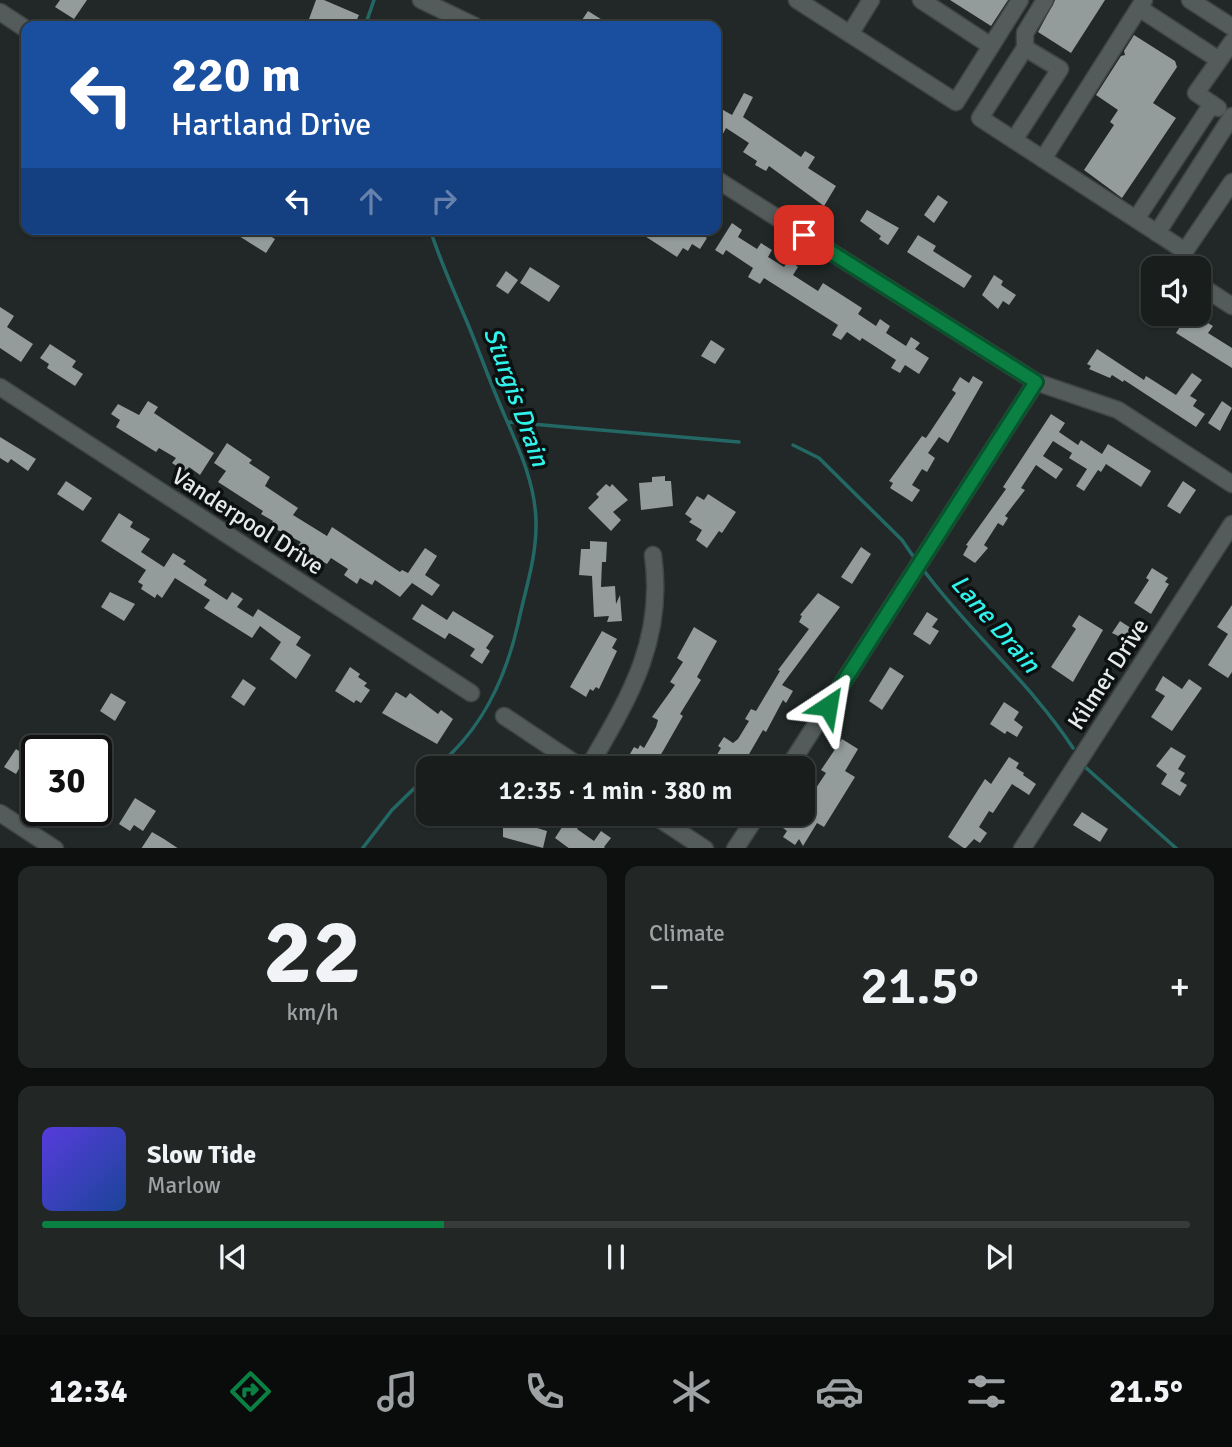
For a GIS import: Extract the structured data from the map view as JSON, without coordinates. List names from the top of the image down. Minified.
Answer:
{"streets":{"street":["Vanderpool Drive","Kilmer Drive"]},"water":["Sturgis Drain","Lane Drain"],"page":{"turn":["220 m","Hartland Drive"],"limit":"30","trip":"12:35 · 1 min · 380 m","tile":[["22","km/h"],"Climate"],"heat":["−","21.5°","+"],"song":["Slow Tide","Marlow"],"tabs":["12:34","21.5°"]}}
